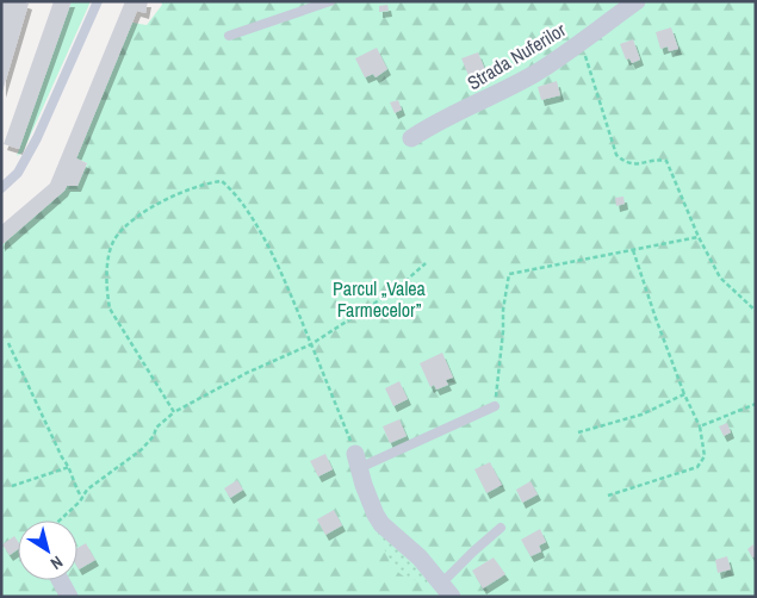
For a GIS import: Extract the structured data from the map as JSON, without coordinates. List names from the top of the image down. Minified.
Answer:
{"streets":{"street":["Strada Nuferilor"]},"parks":["Parcul „Valea Farmecelor”"],"north":"bottom right"}
